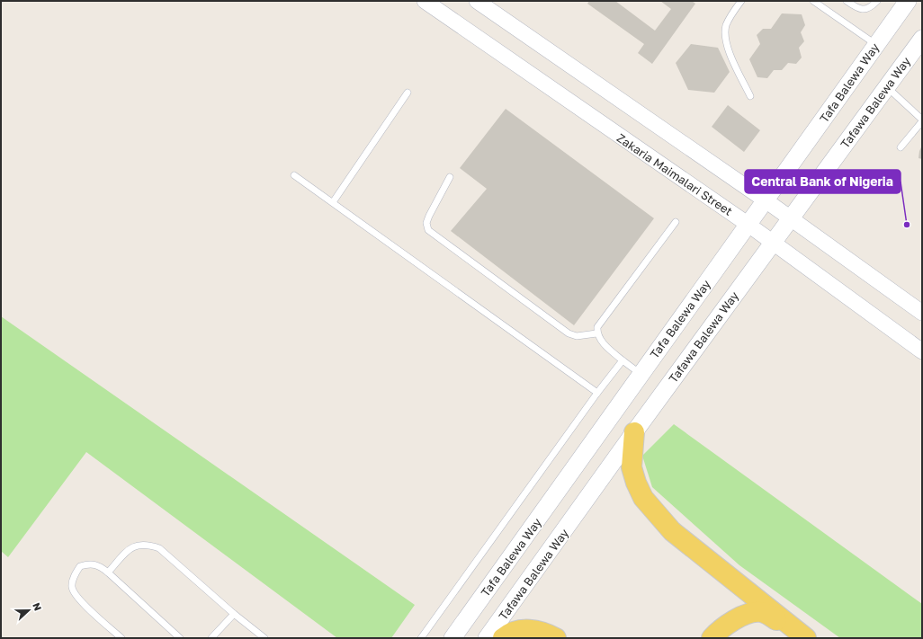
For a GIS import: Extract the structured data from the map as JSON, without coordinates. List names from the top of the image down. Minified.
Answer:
{"streets":{"main road":["Tafa Balewa Way","Tafawa Balewa Way"],"street":["Zakaria Maimalari Street"]},"crossings":[["Tafa Balewa Way","Zakaria Maimalari Street"],["Tafawa Balewa Way","Zakaria Maimalari Street"]],"places":["Central Bank of Nigeria"],"north":"right"}
